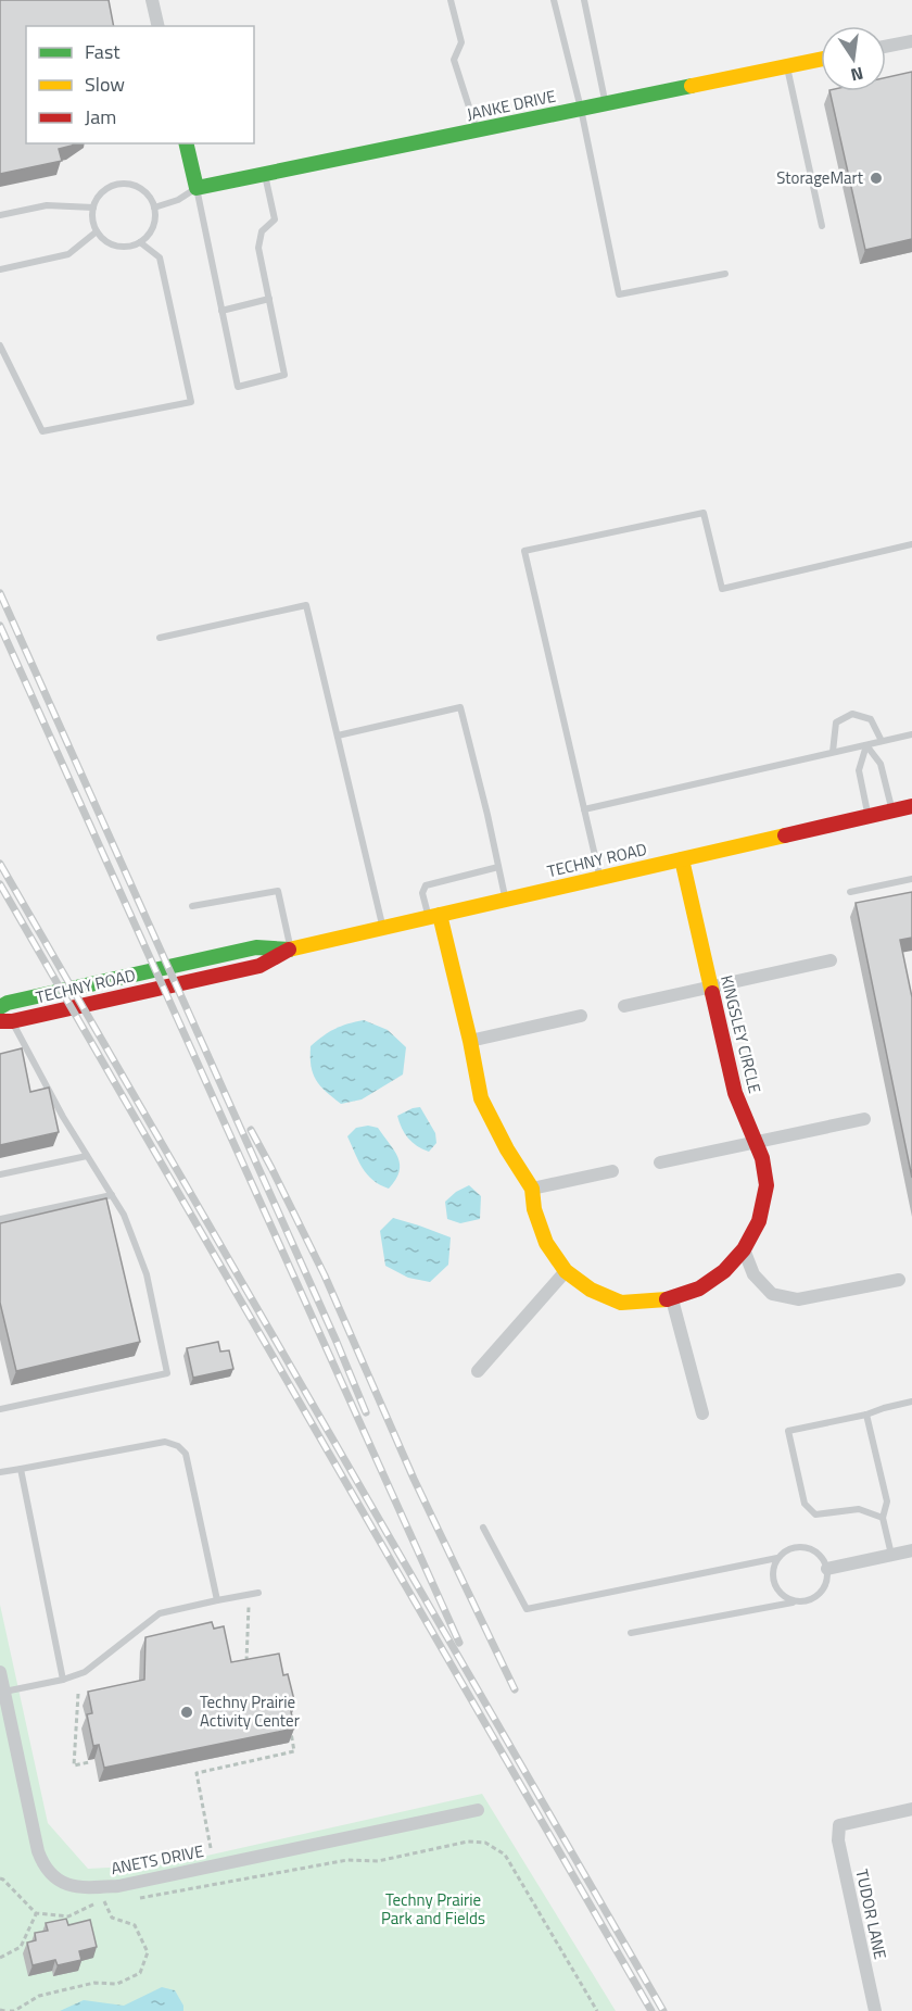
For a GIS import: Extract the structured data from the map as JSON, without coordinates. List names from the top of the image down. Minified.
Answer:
{"streets":{"street":["JANKE DRIVE","TECHNY ROAD","KINGSLEY CIRCLE","ANETS DRIVE","TUDOR LANE"]},"crossings":[["TECHNY ROAD","KINGSLEY CIRCLE"]],"parks":["Techny Prairie Park and Fields"],"places":["StorageMart","Techny Prairie Activity Center"],"legend":["Fast","Slow","Jam"],"north":"bottom"}
